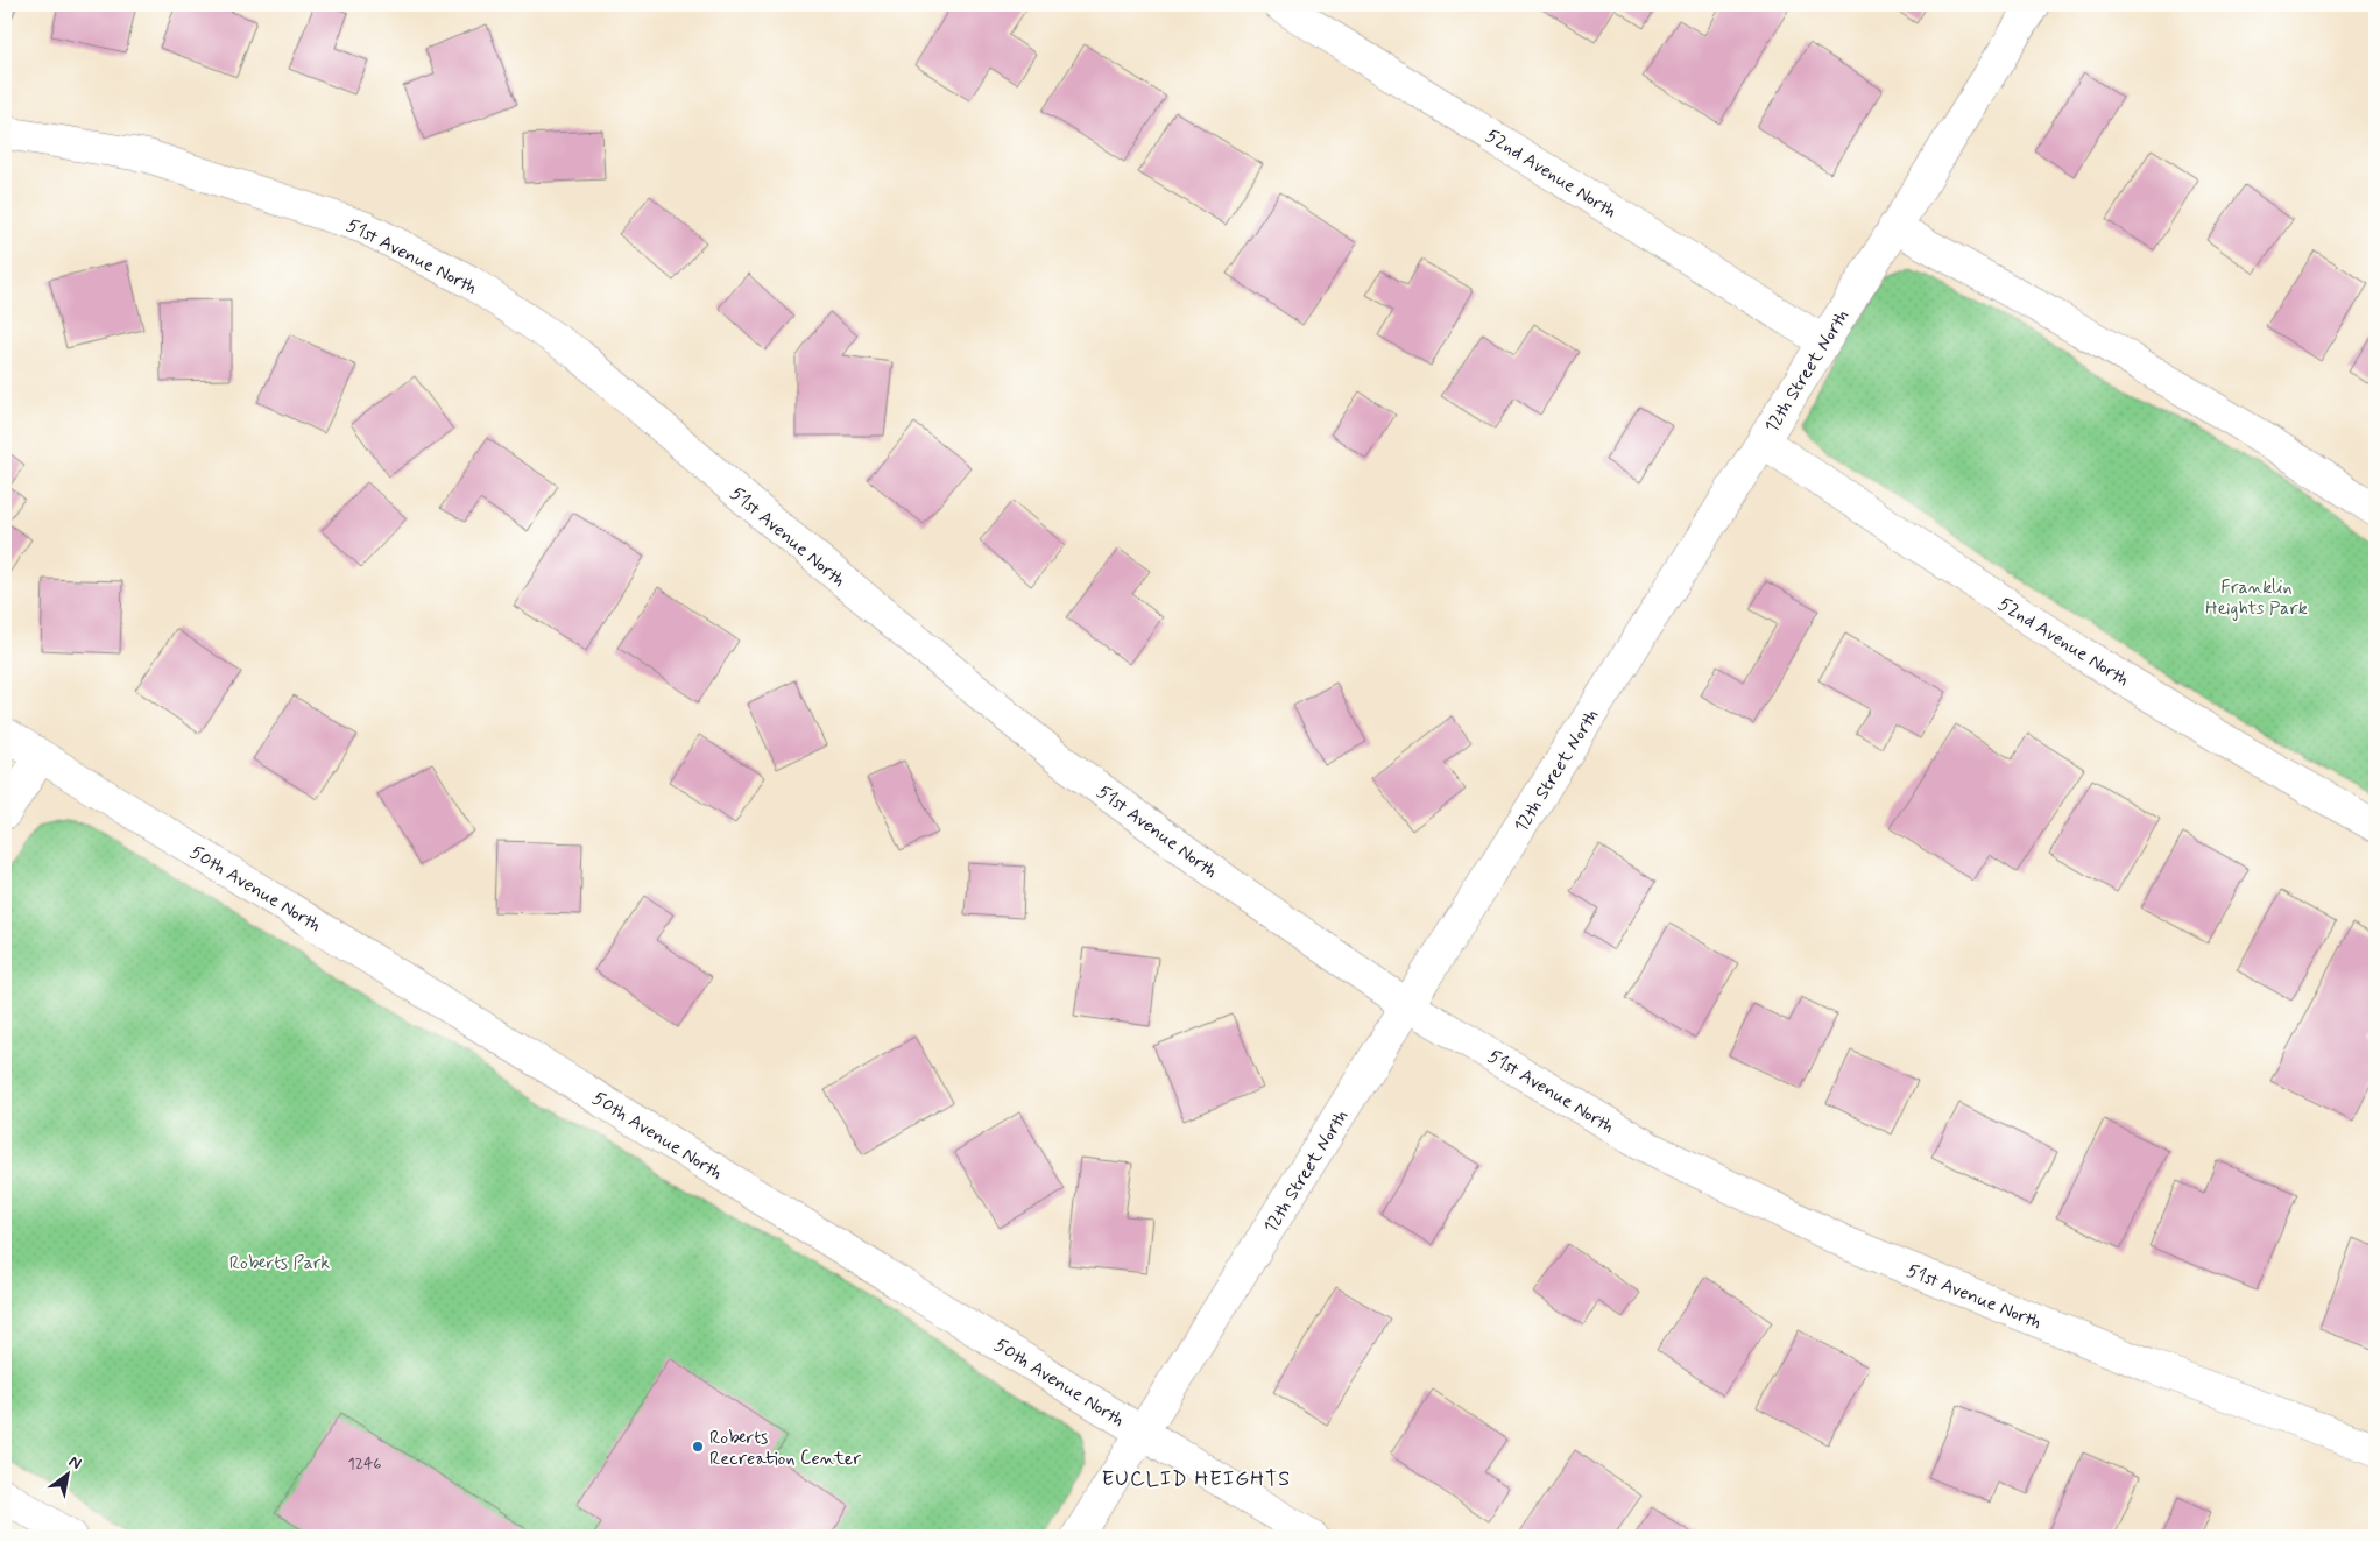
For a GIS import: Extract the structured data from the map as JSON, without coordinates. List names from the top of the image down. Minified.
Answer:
{"streets":{"street":["52nd Avenue North","51st Avenue North","12th Street North","50th Avenue North"]},"crossings":[["52nd Avenue North","12th Street North"],["51st Avenue North","12th Street North"],["12th Street North","50th Avenue North"]],"districts":["EUCLID HEIGHTS"],"parks":["Franklin Heights Park","Roberts Park"],"places":["Roberts Recreation Center"],"house_numbers":["1246"],"north":"top right"}
